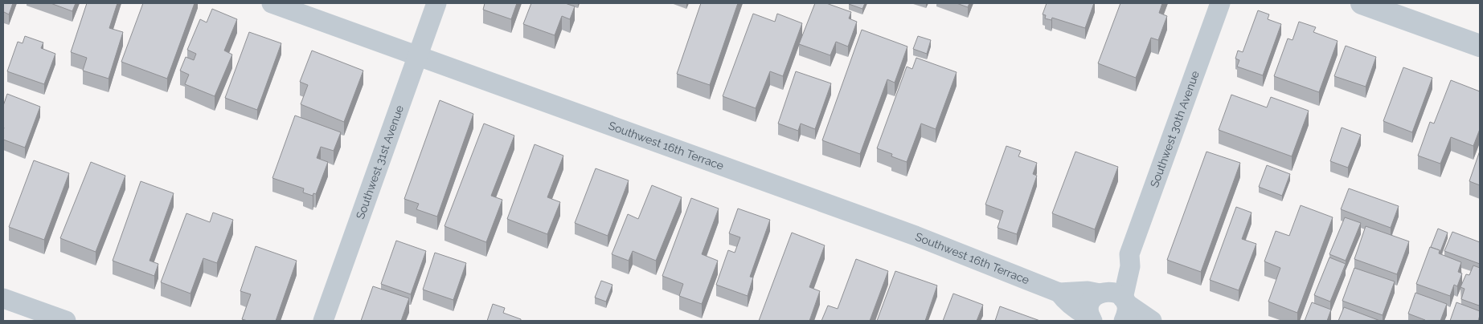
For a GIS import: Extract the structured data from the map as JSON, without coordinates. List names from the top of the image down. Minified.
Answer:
{"streets":{"street":["Southwest 30th Avenue","Southwest 16th Terrace","Southwest 31st Avenue"]},"crossings":[["Southwest 30th Avenue","Southwest 16th Terrace"],["Southwest 16th Terrace","Southwest 31st Avenue"]]}
